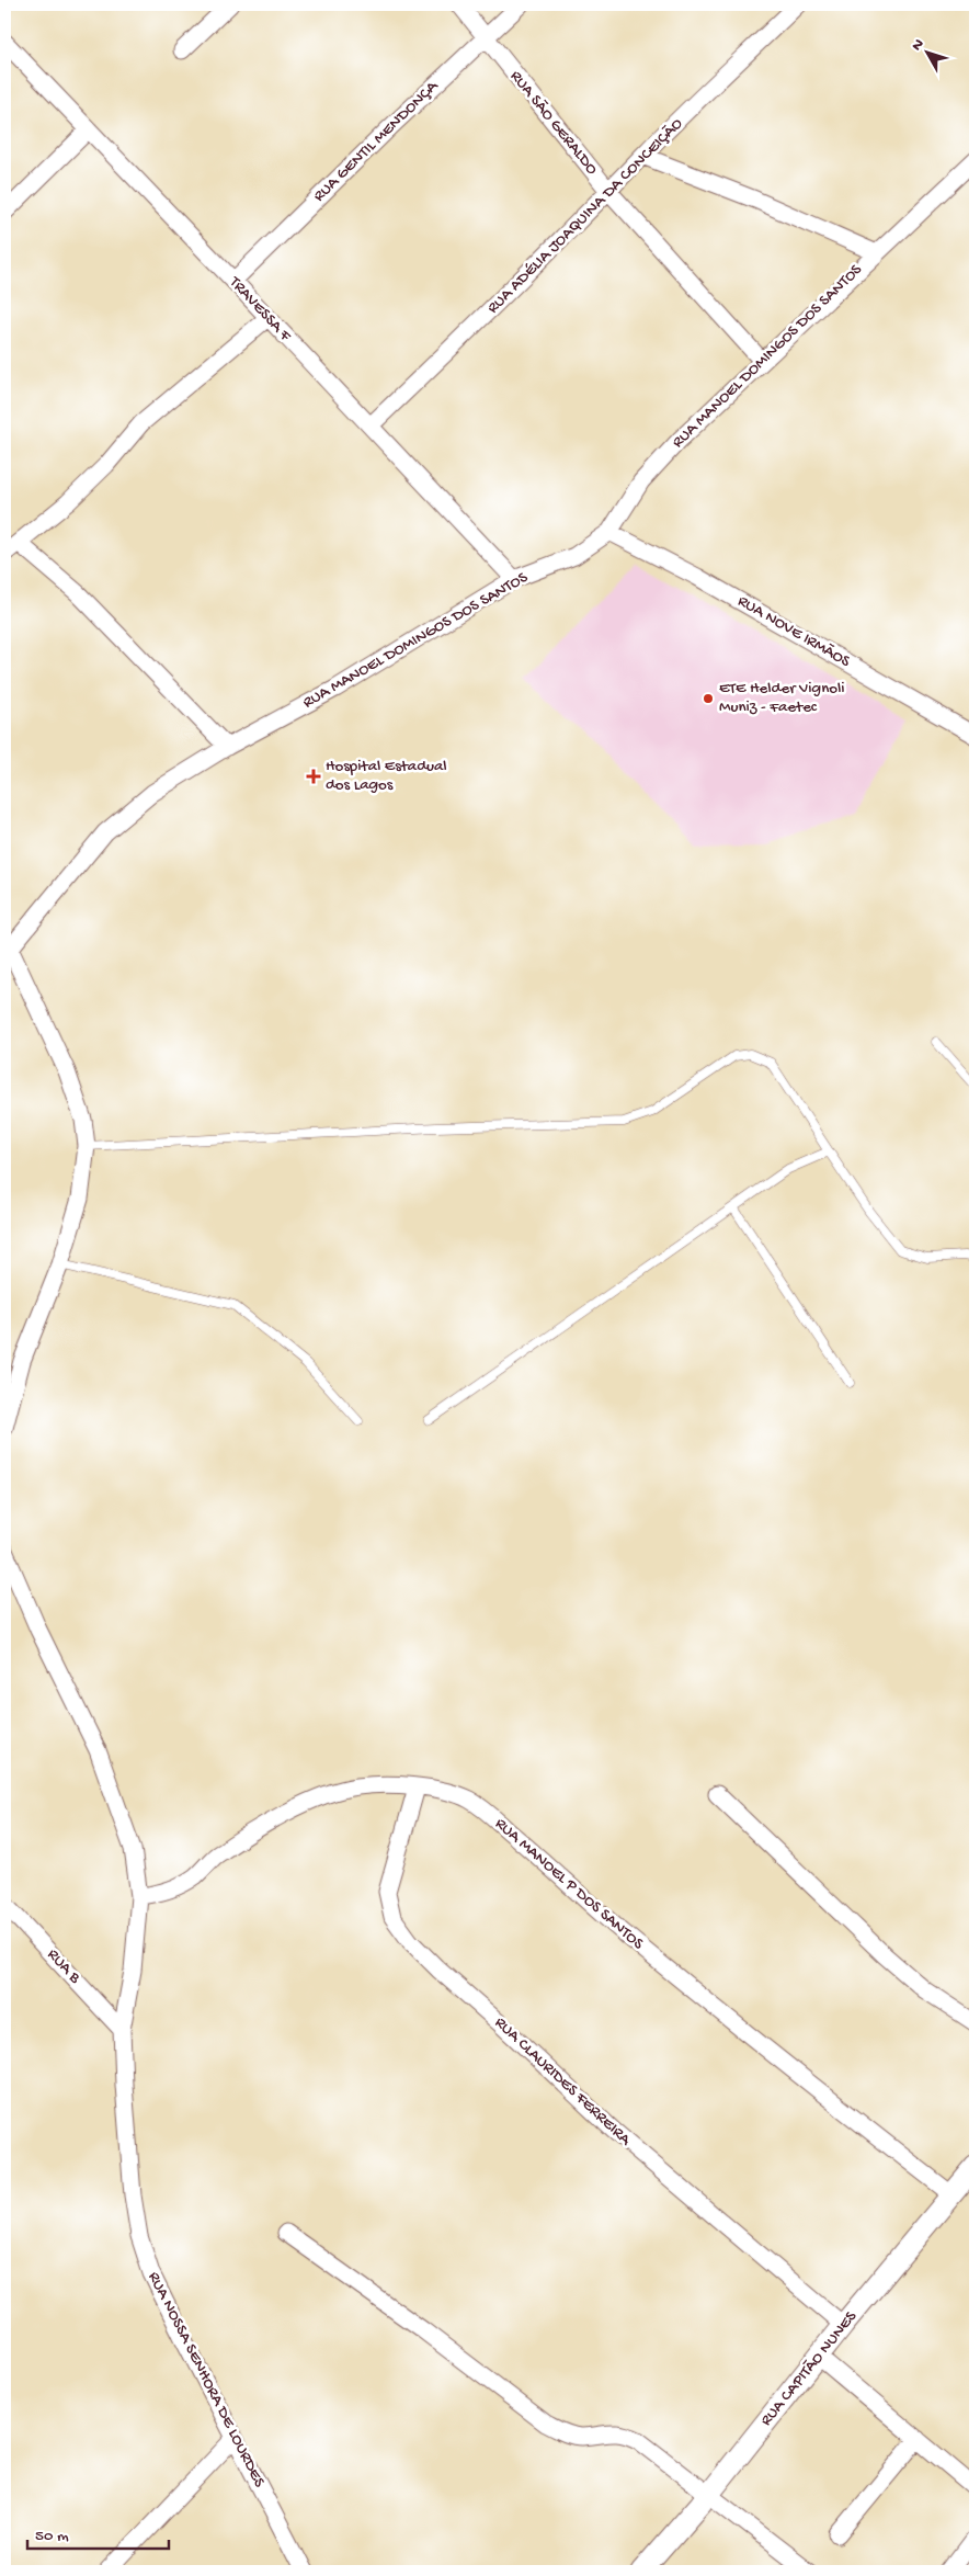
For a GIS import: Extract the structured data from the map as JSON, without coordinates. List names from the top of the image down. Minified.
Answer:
{"streets":{"street":["RUA SÃO GERALDO","RUA GENTIL MENDONÇA","RUA ADÉLIA JOAQUINA DA CONCEIÇÃO","TRAVESSA F","RUA MANOEL DOMINGOS DOS SANTOS","RUA NOVE IRMÃOS","RUA MANOEL P DOS SANTOS","RUA B","RUA CLAURIDES FERREIRA","RUA CAPITÃO NUNES","RUA NOSSA SENHORA DE LOURDES"]},"crossings":[["RUA SÃO GERALDO","RUA GENTIL MENDONÇA"],["RUA SÃO GERALDO","RUA ADÉLIA JOAQUINA DA CONCEIÇÃO"],["RUA SÃO GERALDO","RUA MANOEL DOMINGOS DOS SANTOS"],["RUA GENTIL MENDONÇA","TRAVESSA F"],["RUA ADÉLIA JOAQUINA DA CONCEIÇÃO","TRAVESSA F"],["TRAVESSA F","RUA MANOEL DOMINGOS DOS SANTOS"],["RUA MANOEL DOMINGOS DOS SANTOS","RUA NOVE IRMÃOS"],["RUA MANOEL P DOS SANTOS","RUA CLAURIDES FERREIRA"],["RUA MANOEL P DOS SANTOS","RUA CAPITÃO NUNES"],["RUA MANOEL P DOS SANTOS","RUA NOSSA SENHORA DE LOURDES"],["RUA B","RUA NOSSA SENHORA DE LOURDES"],["RUA CLAURIDES FERREIRA","RUA CAPITÃO NUNES"]],"places":{"other":["ETE Helder Vignoli Muniz - Faetec"],"health":["Hospital Estadual dos Lagos"]},"scale_bar":"50 m","north":"top left"}
